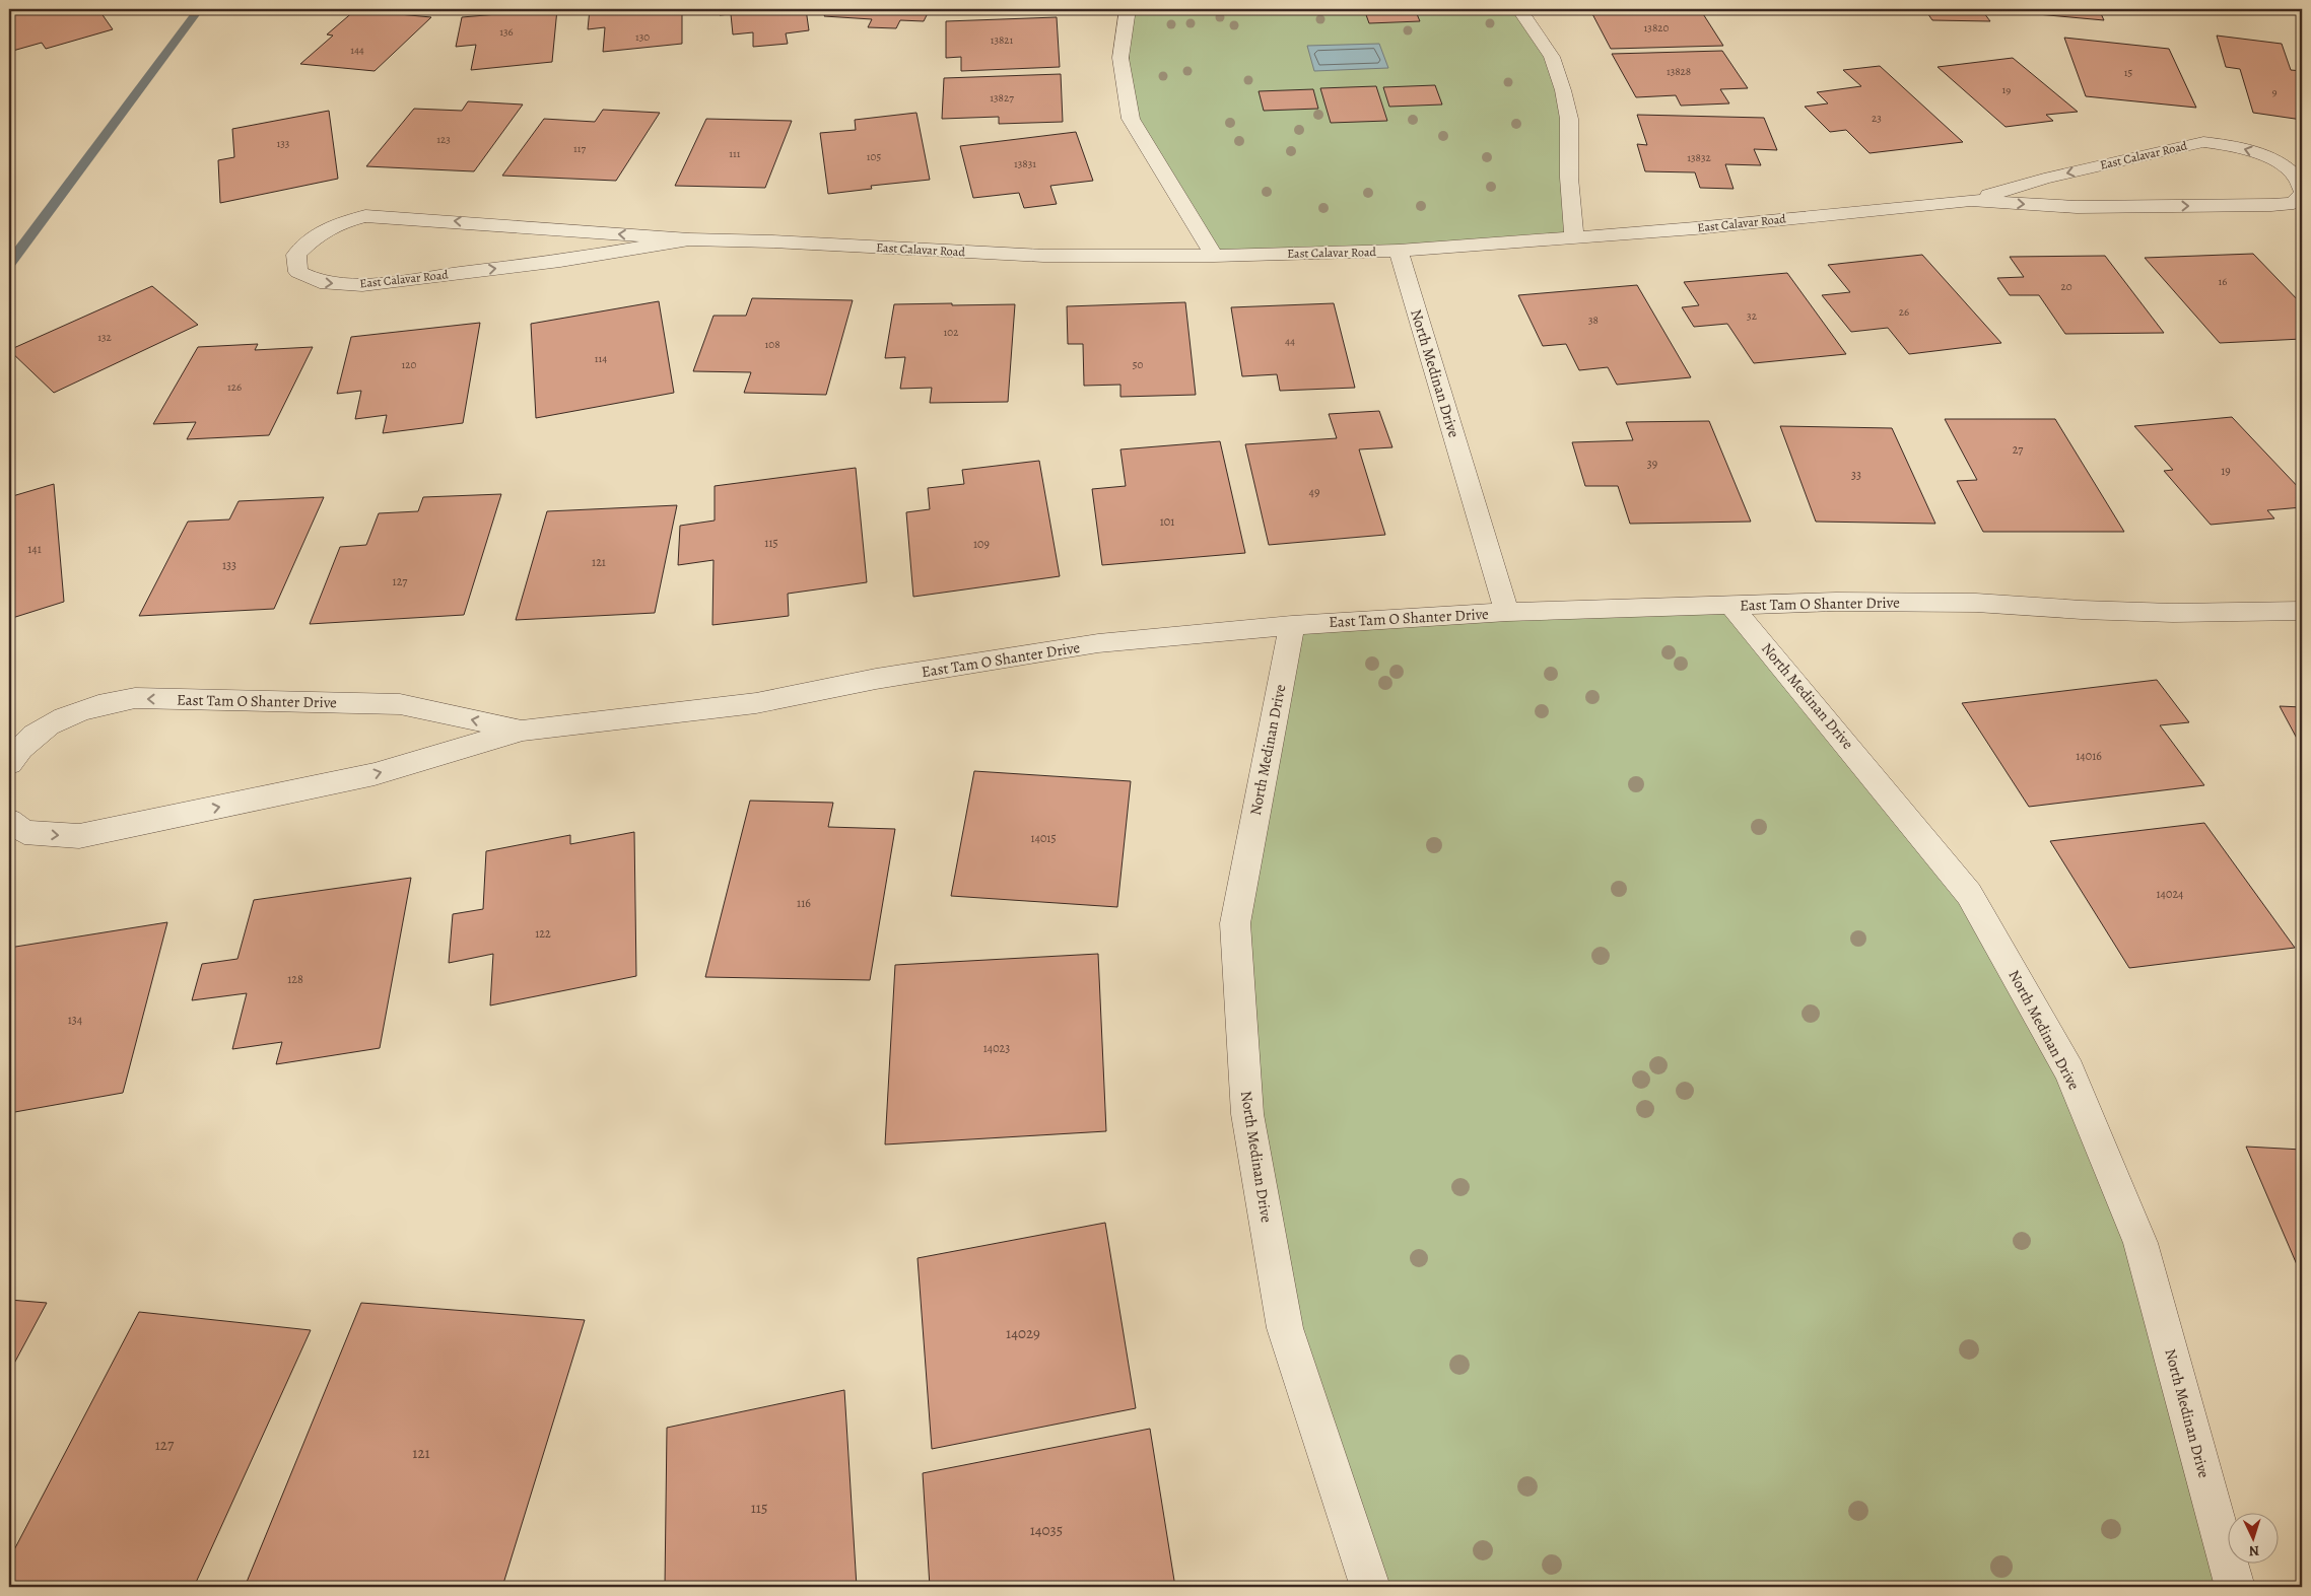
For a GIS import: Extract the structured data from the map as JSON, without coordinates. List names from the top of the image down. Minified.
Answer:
{"streets":{"street":["East Calavar Road","North Medinan Drive","East Tam O Shanter Drive"]},"crossings":[["East Calavar Road","North Medinan Drive"],["North Medinan Drive","East Tam O Shanter Drive"]],"house_numbers":["13820","136","130","13821","144","13828","15","19","9","13827","23","123","133","117","111","105","13832","13831","16","20","26","32","38","102","132","44","108","114","120","50","126","27","39","19","33","49","101","115","109","141","121","133","127","14016","14015","14024","116","122","128","134","14023","14029","127","121","115","14035"],"north":"bottom"}
